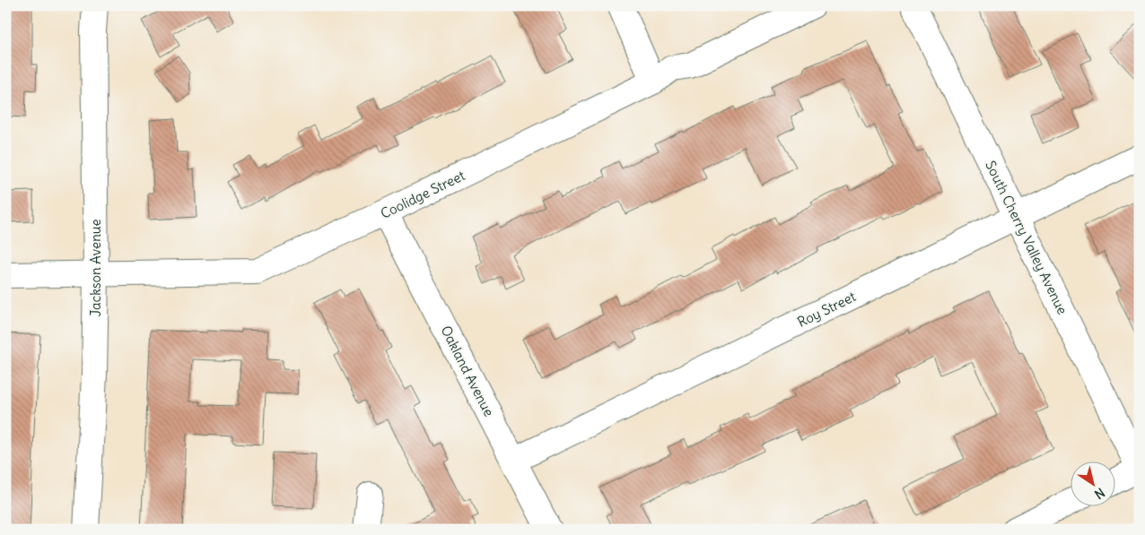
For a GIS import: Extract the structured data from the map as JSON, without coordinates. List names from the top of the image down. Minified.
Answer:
{"streets":{"street":["Coolidge Street","South Cherry Valley Avenue","Jackson Avenue","Roy Street","Oakland Avenue"]},"crossings":[["Coolidge Street","Jackson Avenue"],["Coolidge Street","Oakland Avenue"],["South Cherry Valley Avenue","Roy Street"],["Roy Street","Oakland Avenue"]],"north":"bottom right"}
